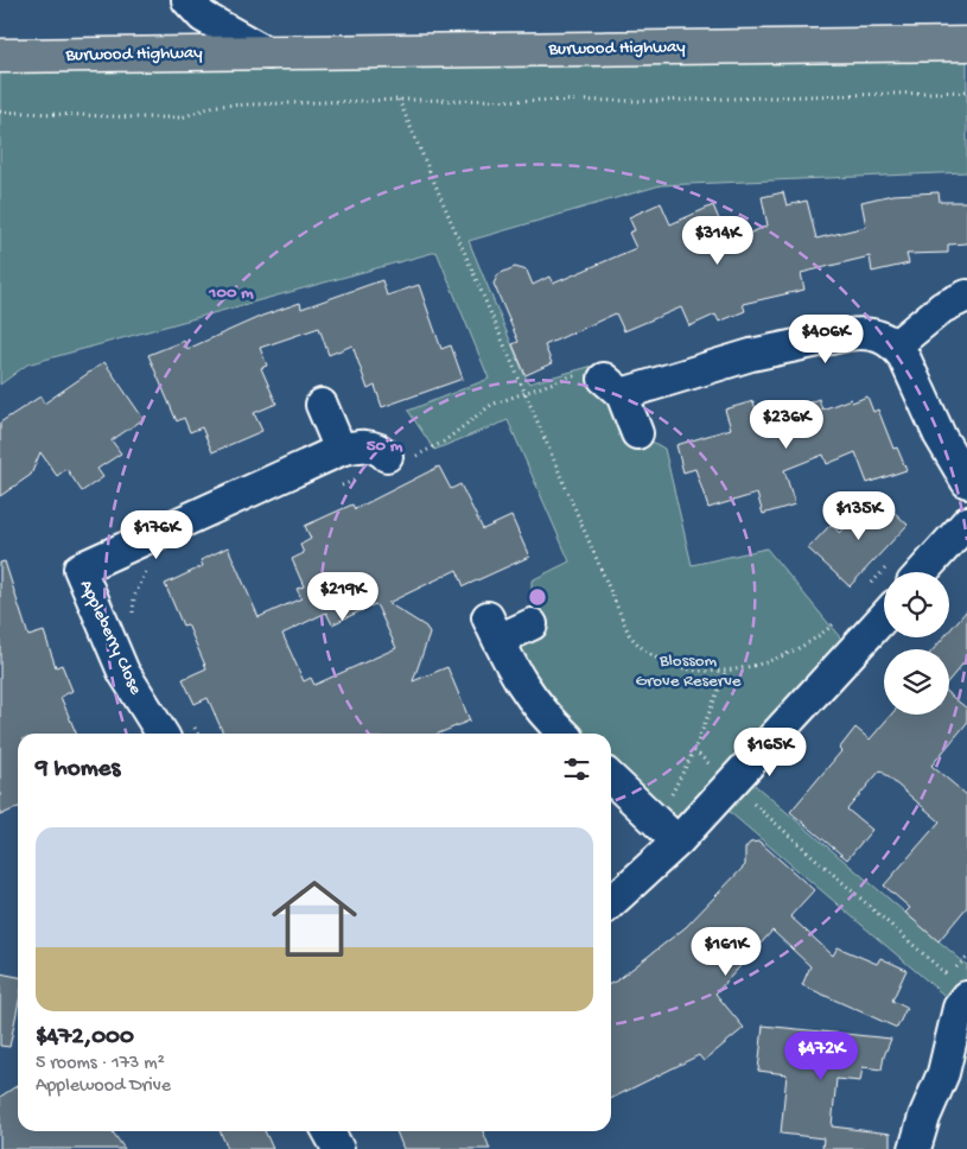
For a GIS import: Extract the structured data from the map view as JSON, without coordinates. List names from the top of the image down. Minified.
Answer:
{"streets":{"highway":["Burwood Highway"],"street":["Appleberry Close"]},"parks":["Blossom Grove Reserve"],"page":{"price":["$314K","$406K","$236K","$135K","$176K","$219K","$165K","$161K","$472K"],"heading":"9 homes","list":[{"name":"$472,000","note":"5 rooms · 173 m² · Applewood Drive"}]},"rings":["100 m","50 m"]}
